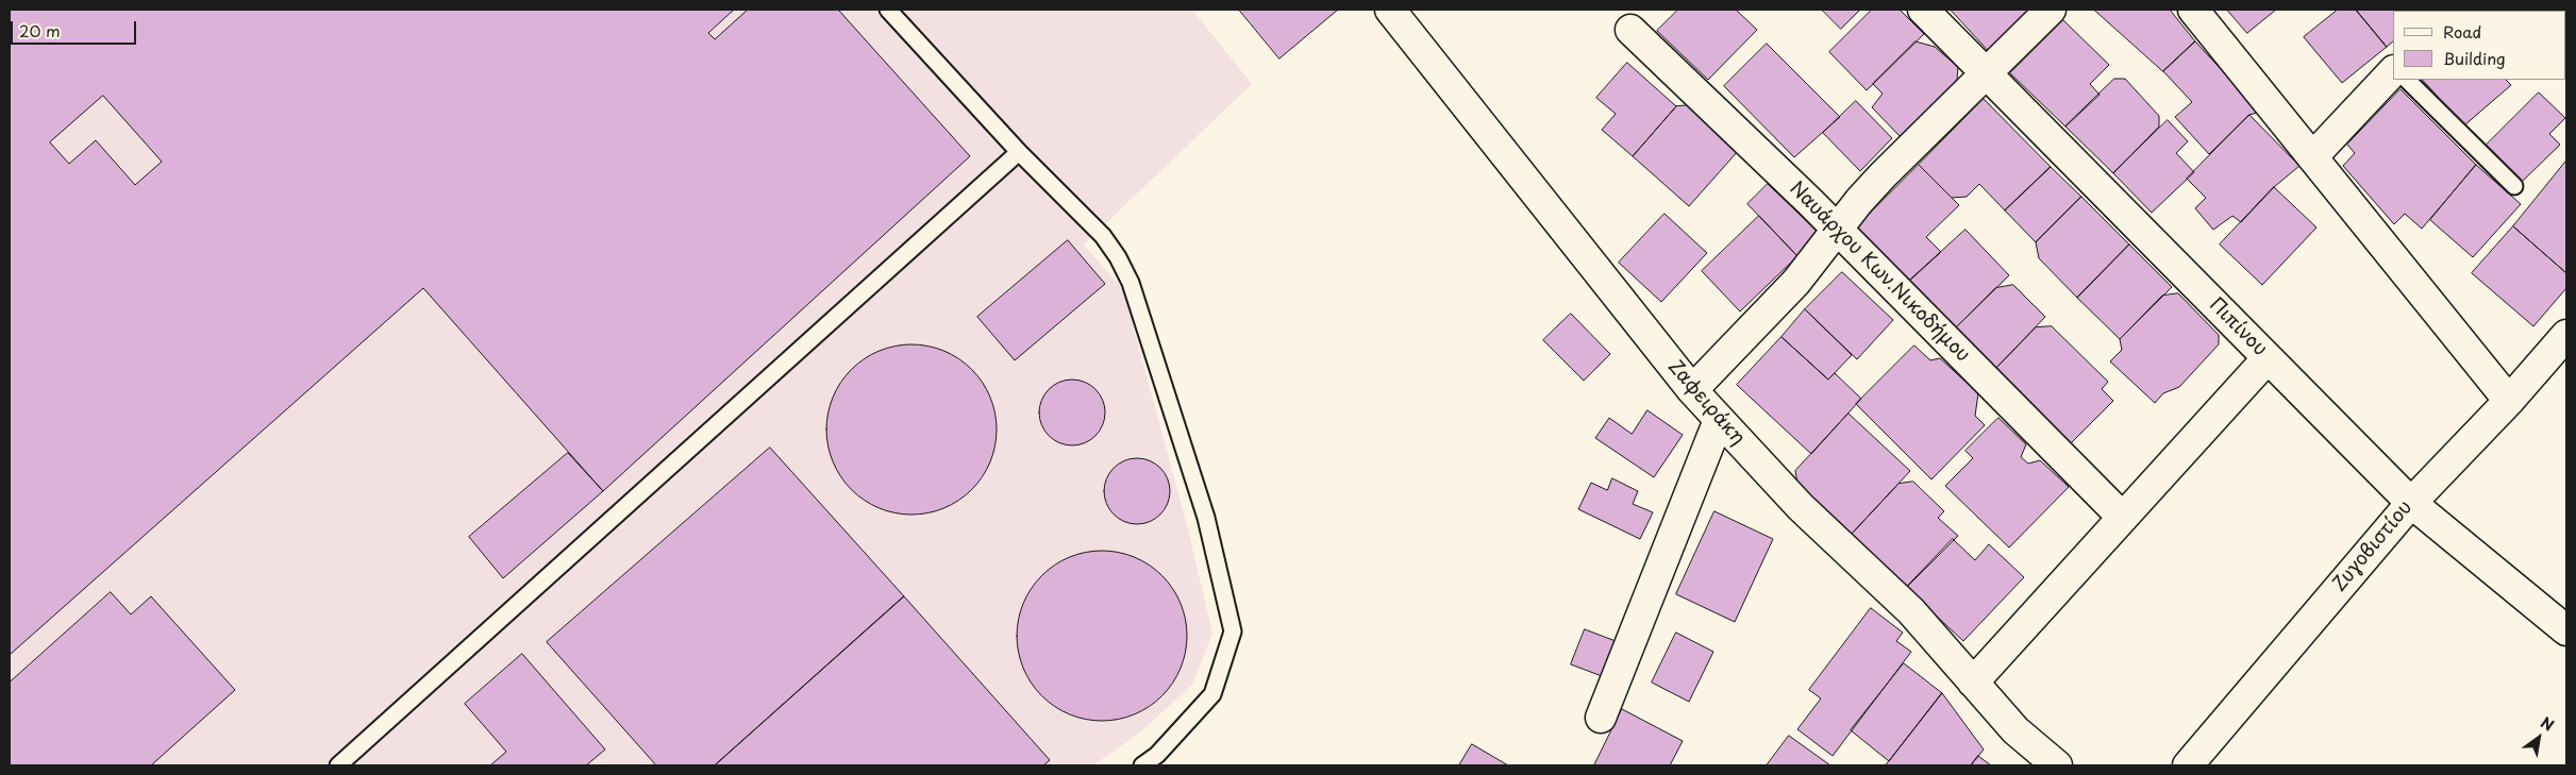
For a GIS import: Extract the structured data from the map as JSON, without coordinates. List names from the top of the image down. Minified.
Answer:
{"streets":{"street":["Ναυάρχου Κων.Νικοδήμου","Πιπίνου","Ζαφειράκη","Ζυγοβιστίου"]},"crossings":[["Πιπίνου","Ζυγοβιστίου"]],"legend":["Road","Building"],"scale_bar":"20 m","north":"top right"}
